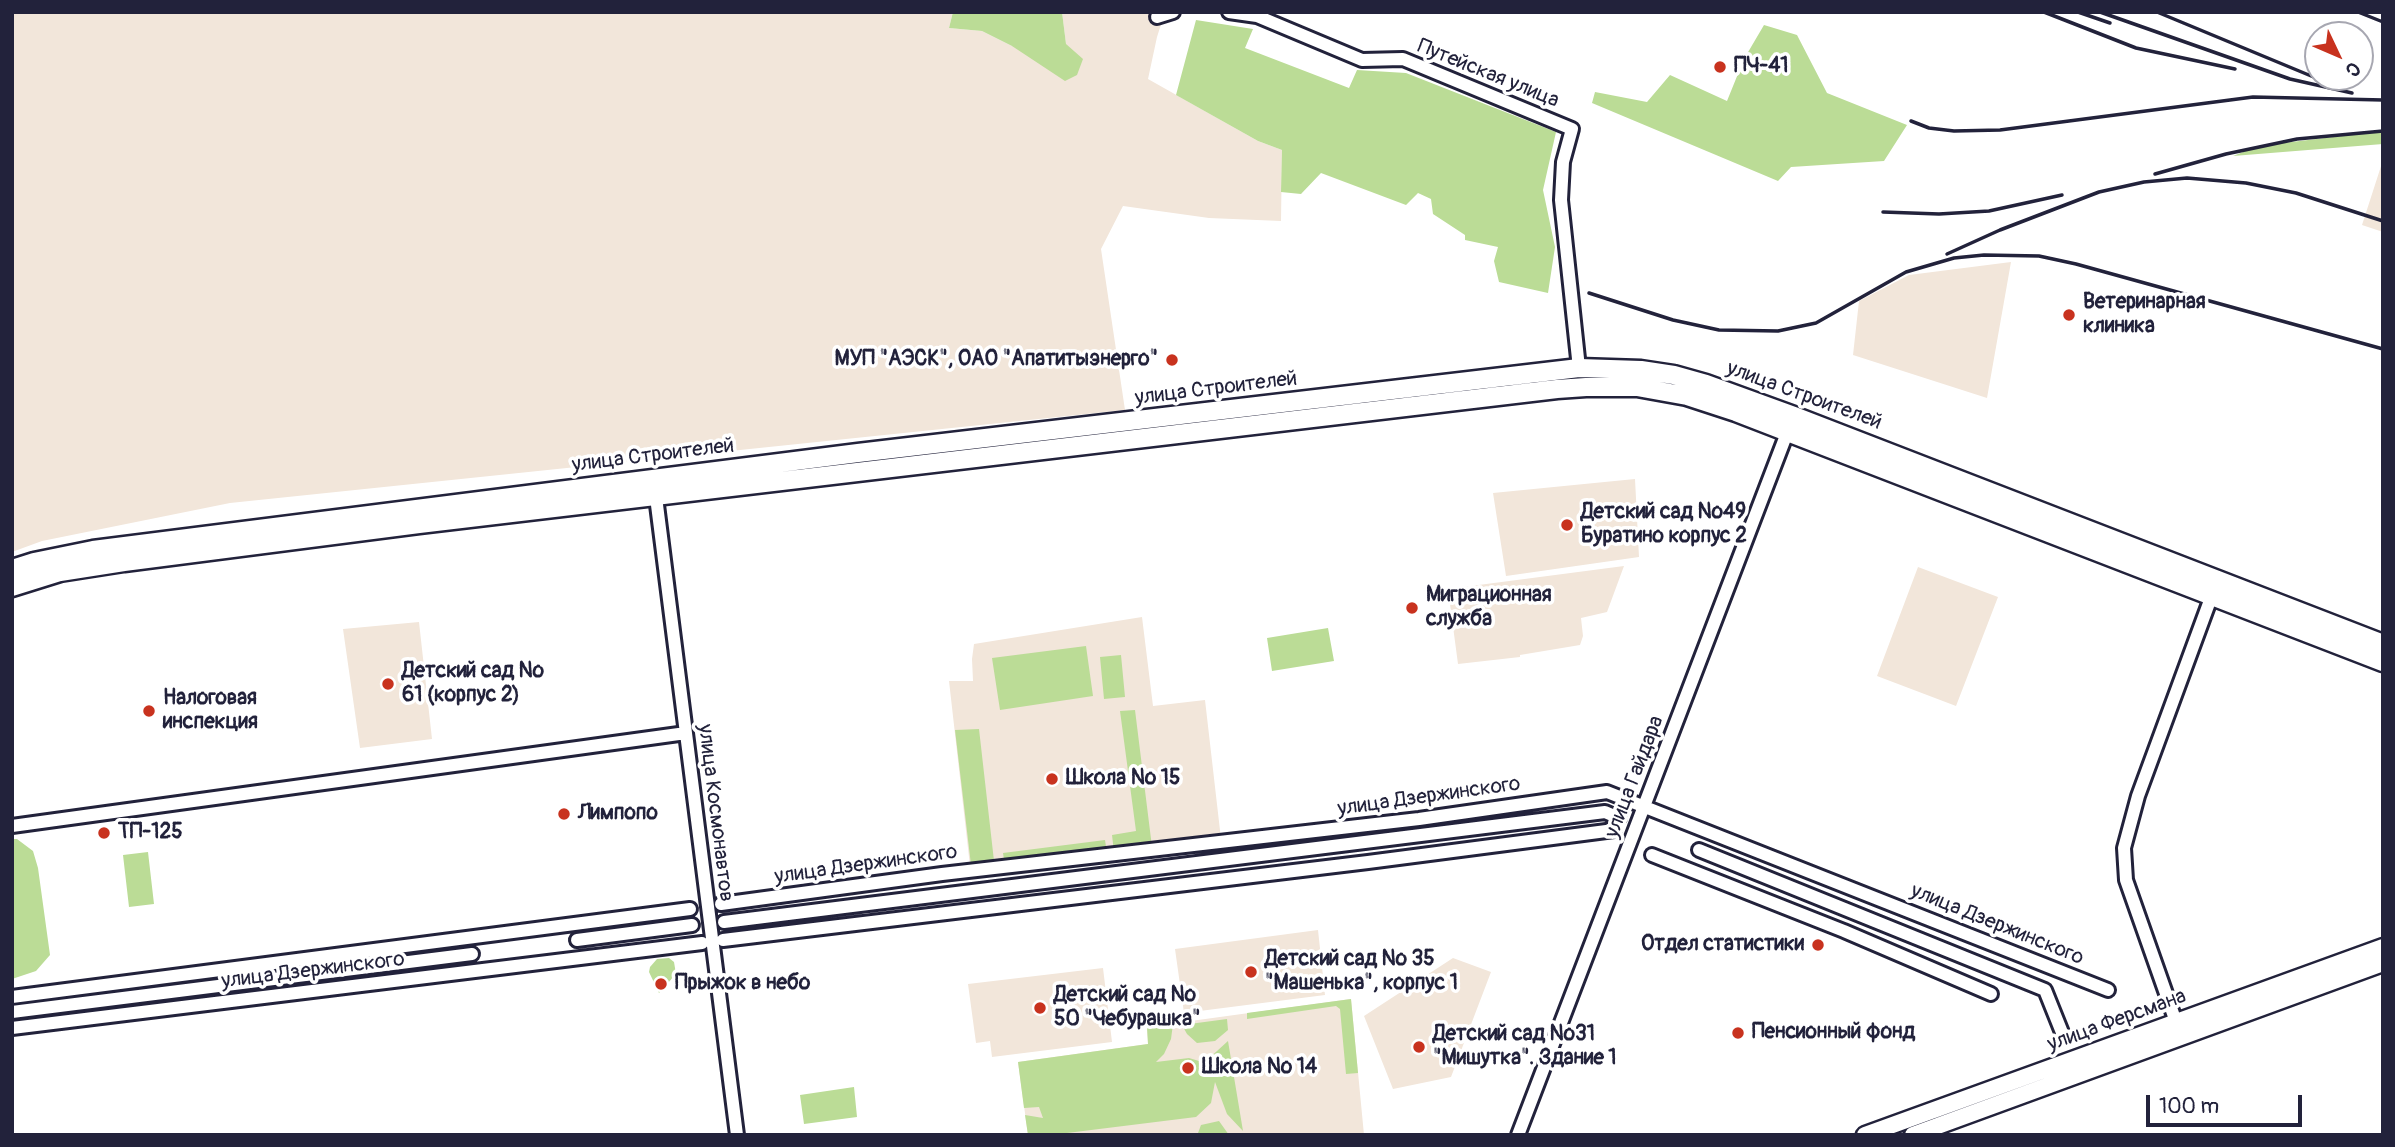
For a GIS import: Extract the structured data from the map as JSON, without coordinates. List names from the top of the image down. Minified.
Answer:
{"streets":{"main road":["улица Строителей"],"street":["Путейская улица","улица Гайдара","улица Дзержинского","улица Космонавтов","улица Ферсмана"]},"crossings":[["Путейская улица","улица Строителей"],["улица Строителей","улица Гайдара"],["улица Строителей","улица Космонавтов"],["улица Гайдара","улица Дзержинского"]],"places":["ПЧ-41","Ветеринарная клиника","МУП \"АЭСК\", ОАО \"Апатитыэнерго\"","Детский сад №49 Буратино корпус 2","Миграционная служба","Детский сад № 61 (корпус 2)","Налоговая инспекция","Школа № 15","Лимпопо","ТП-125","Отдел статистики","Детский сад № 35 \"Машенька\", корпус 1","Прыжок в небо","Детский сад № 50 \"Чебурашка\"","Пенсионный фонд","Детский сад №31 \"Мишутка\". Здание 1","Школа № 14"],"scale_bar":"100 m","north":"bottom right"}
